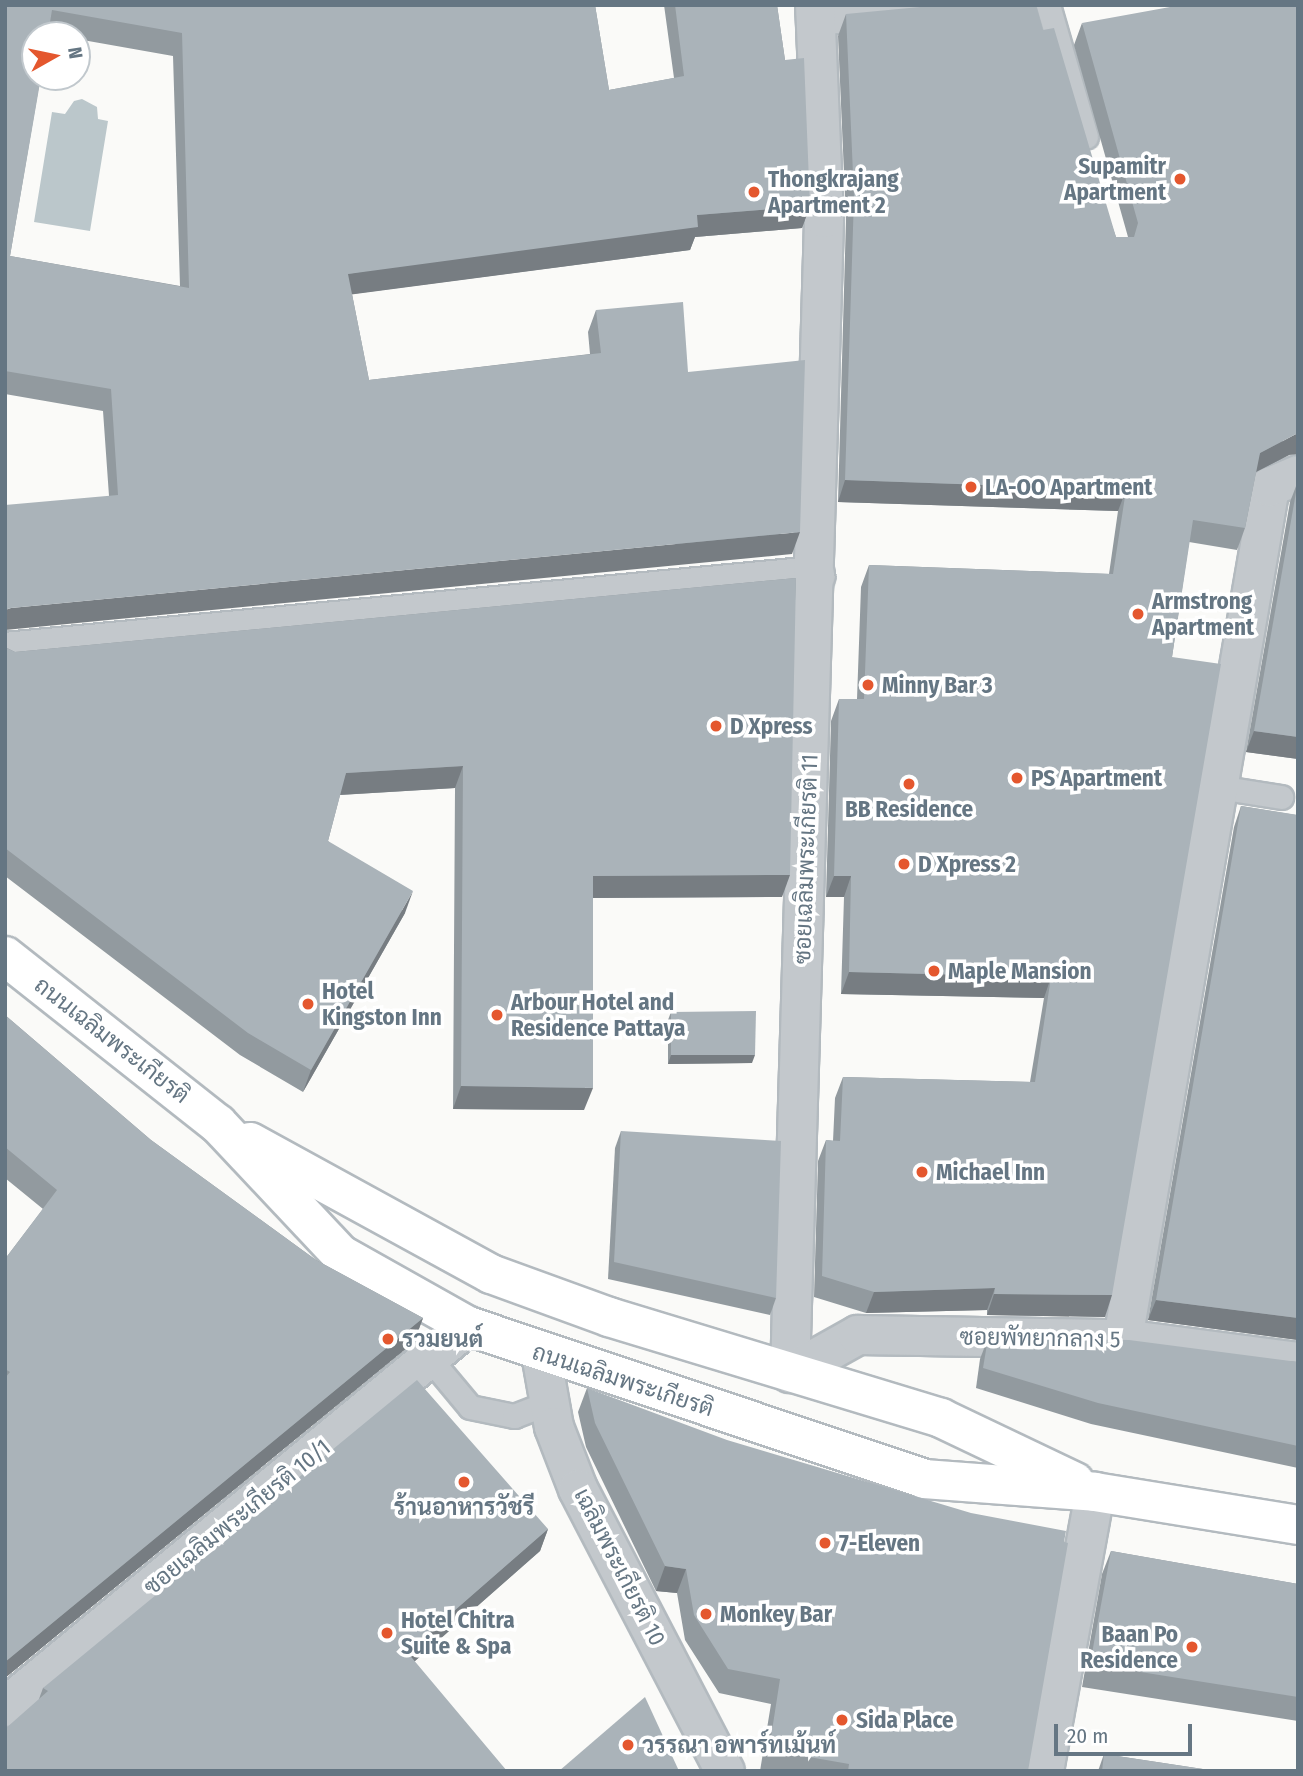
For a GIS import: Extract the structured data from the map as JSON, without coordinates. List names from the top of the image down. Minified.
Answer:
{"streets":{"main road":["ถนนเฉลิมพระเกียรติ"],"street":["ซอยเฉลิมพระเกียรติ 11","ซอยพัทยากลาง 5","ซอยเฉลิมพระเกียรติ 10/1","เฉลิมพระเกียรติ 10"]},"crossings":[["ซอยเฉลิมพระเกียรติ 11","ถนนเฉลิมพระเกียรติ"],["ซอยเฉลิมพระเกียรติ 11","ซอยพัทยากลาง 5"],["ถนนเฉลิมพระเกียรติ","ซอยพัทยากลาง 5"],["ถนนเฉลิมพระเกียรติ","ซอยเฉลิมพระเกียรติ 10/1"],["ถนนเฉลิมพระเกียรติ","เฉลิมพระเกียรติ 10"]],"places":["Supamitr Apartment","Thongkrajang Apartment 2","LA-OO Apartment","Armstrong Apartment","Minny Bar 3","D Xpress","PS Apartment","BB Residence","D Xpress 2","Maple Mansion","Hotel Kingston Inn","Arbour Hotel and Residence Pattaya","Michael Inn","รวมยนต์","ร้านอาหารวัชรี","7-Eleven","Monkey Bar","Hotel Chitra Suite & Spa","Baan Po Residence","Sida Place","วรรณา อพาร์ทเม้นท์"],"scale_bar":"20 m","north":"right"}
